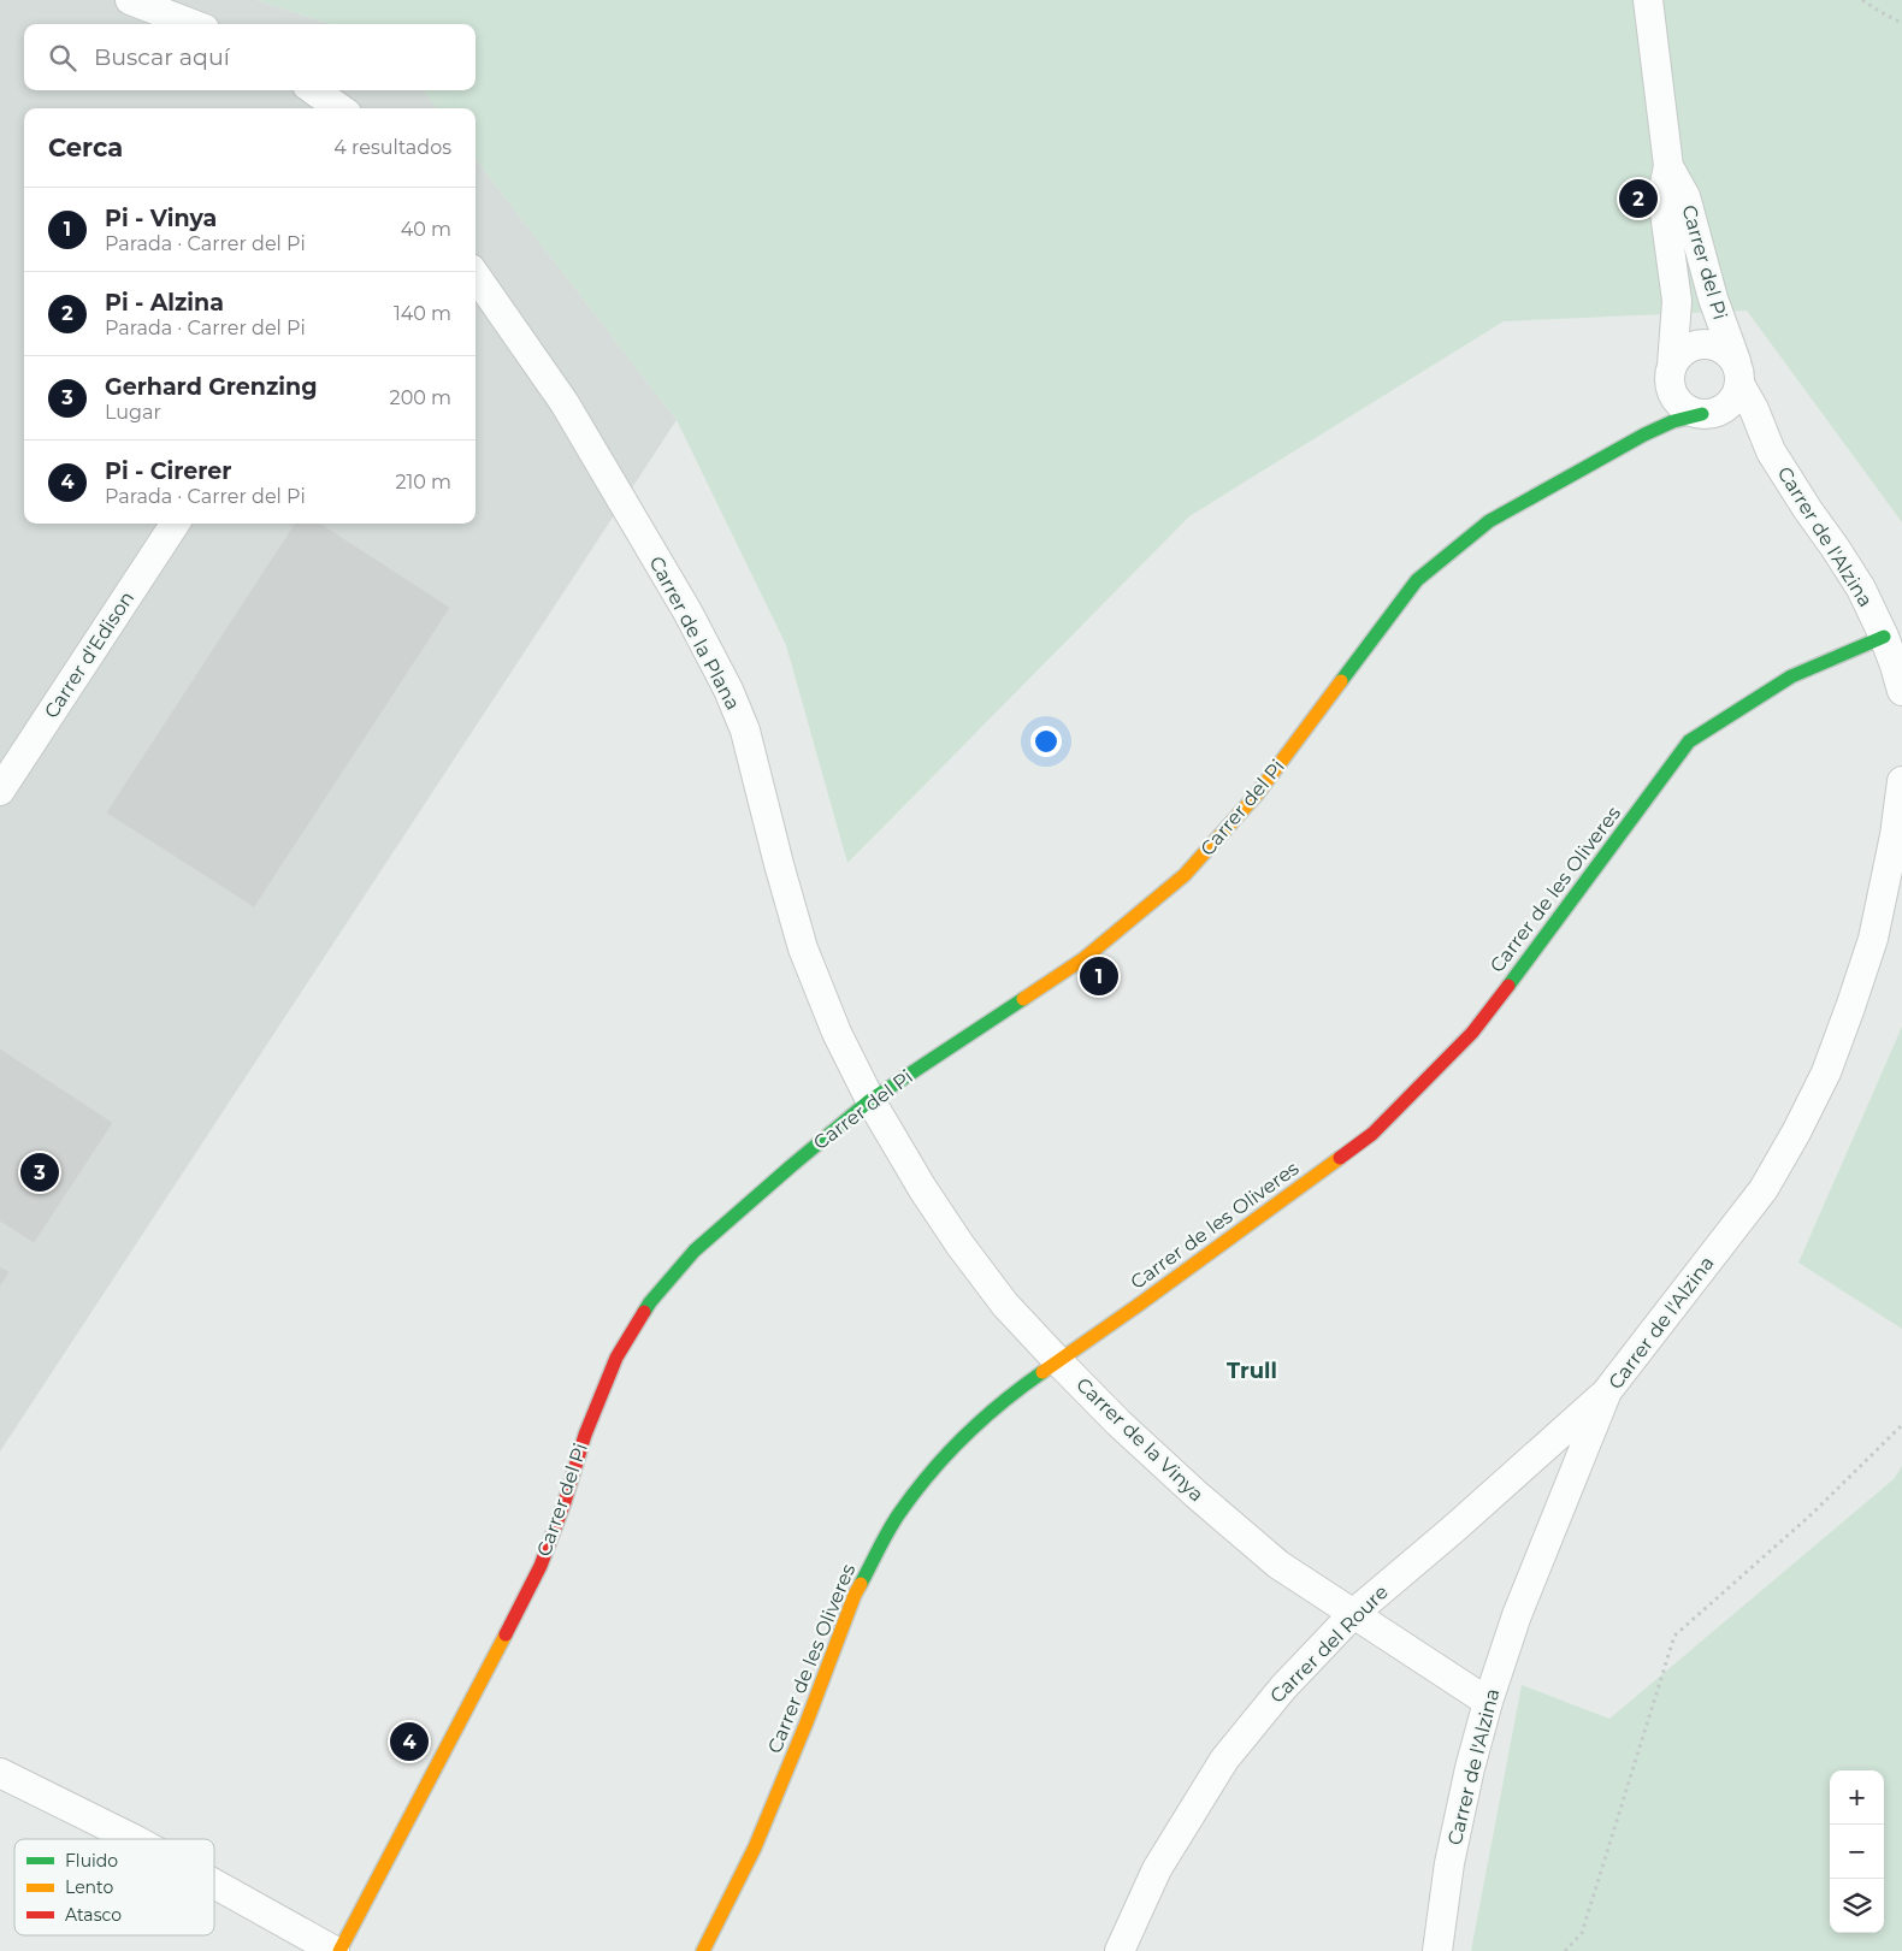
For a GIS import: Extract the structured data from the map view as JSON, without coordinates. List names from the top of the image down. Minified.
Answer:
{"streets":{"street":["Carrer del Pi","Carrer de l'Alzina","Carrer de la Plana","Carrer d'Edison","Carrer de les Oliveres","Carrer de la Vinya","Carrer del Roure"]},"crossings":[["Carrer del Pi","Carrer de l'Alzina"],["Carrer del Pi","Carrer de la Plana"],["Carrer del Pi","Carrer de la Vinya"],["Carrer de l'Alzina","Carrer de les Oliveres"],["Carrer de l'Alzina","Carrer de la Vinya"],["Carrer de l'Alzina","Carrer del Roure"],["Carrer de la Plana","Carrer de la Vinya"],["Carrer de les Oliveres","Carrer de la Vinya"],["Carrer de la Vinya","Carrer del Roure"]],"districts":["Trull"],"legend":["Fluido","Lento","Atasco"],"page":{"search":"Buscar aquí","heading":["Cerca","4 resultados"],"pins":["2","1","3","4"],"list":[{"mark":"1","name":"Pi - Vinya","note":"Parada · Carrer del Pi","value":"40 m"},{"mark":"2","name":"Pi - Alzina","note":"Parada · Carrer del Pi","value":"140 m"},{"mark":"3","name":"Gerhard Grenzing","note":"Lugar","value":"200 m"},{"mark":"4","name":"Pi - Cirerer","note":"Parada · Carrer del Pi","value":"210 m"}],"map_buttons":["+","−"]}}
